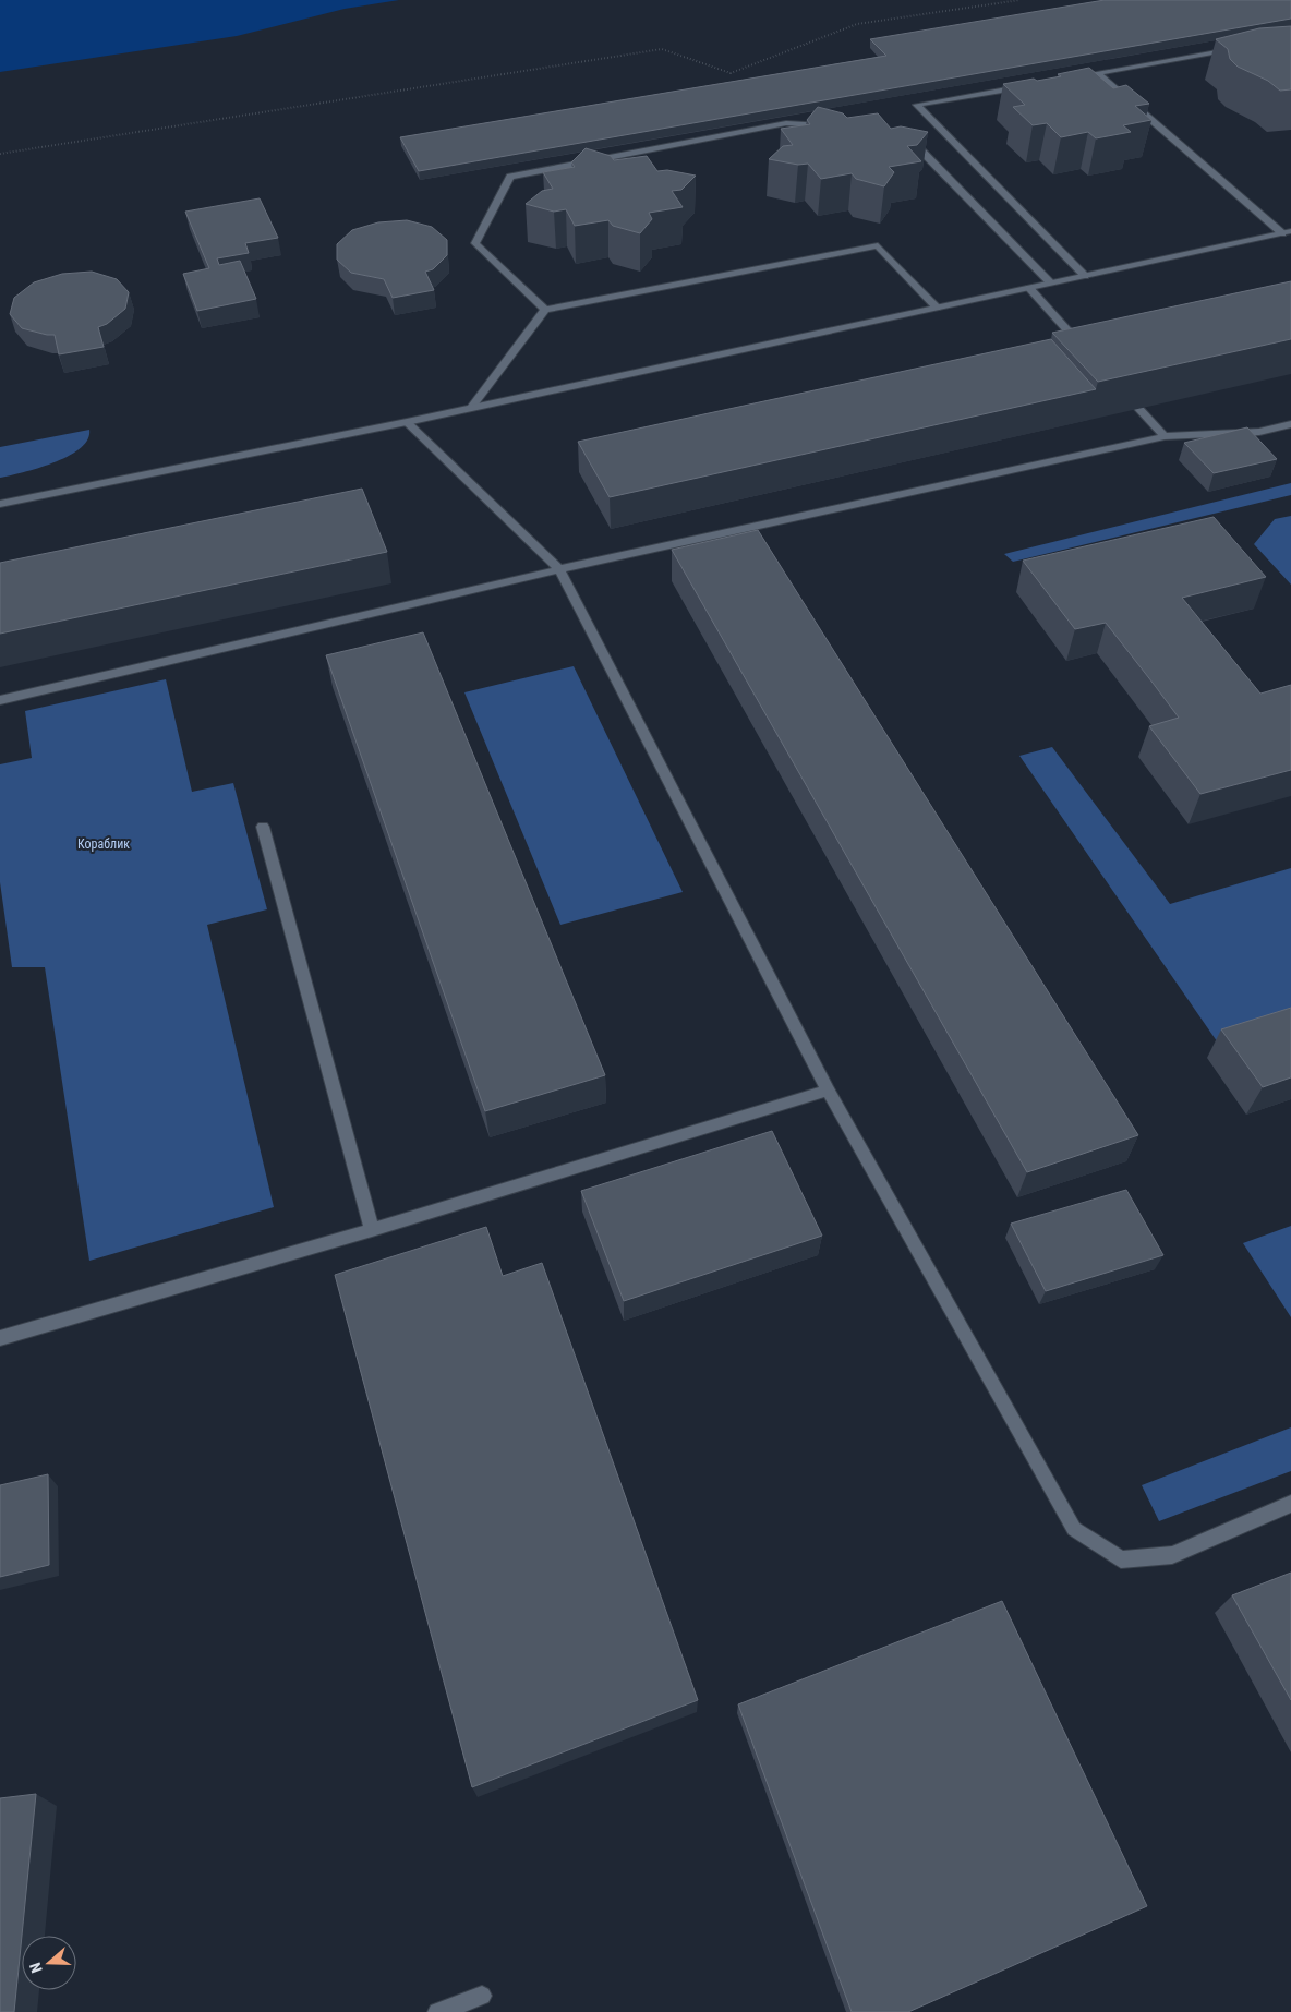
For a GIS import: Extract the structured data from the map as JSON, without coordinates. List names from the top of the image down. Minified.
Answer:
{"parks":["Кораблик"],"north":"left"}
